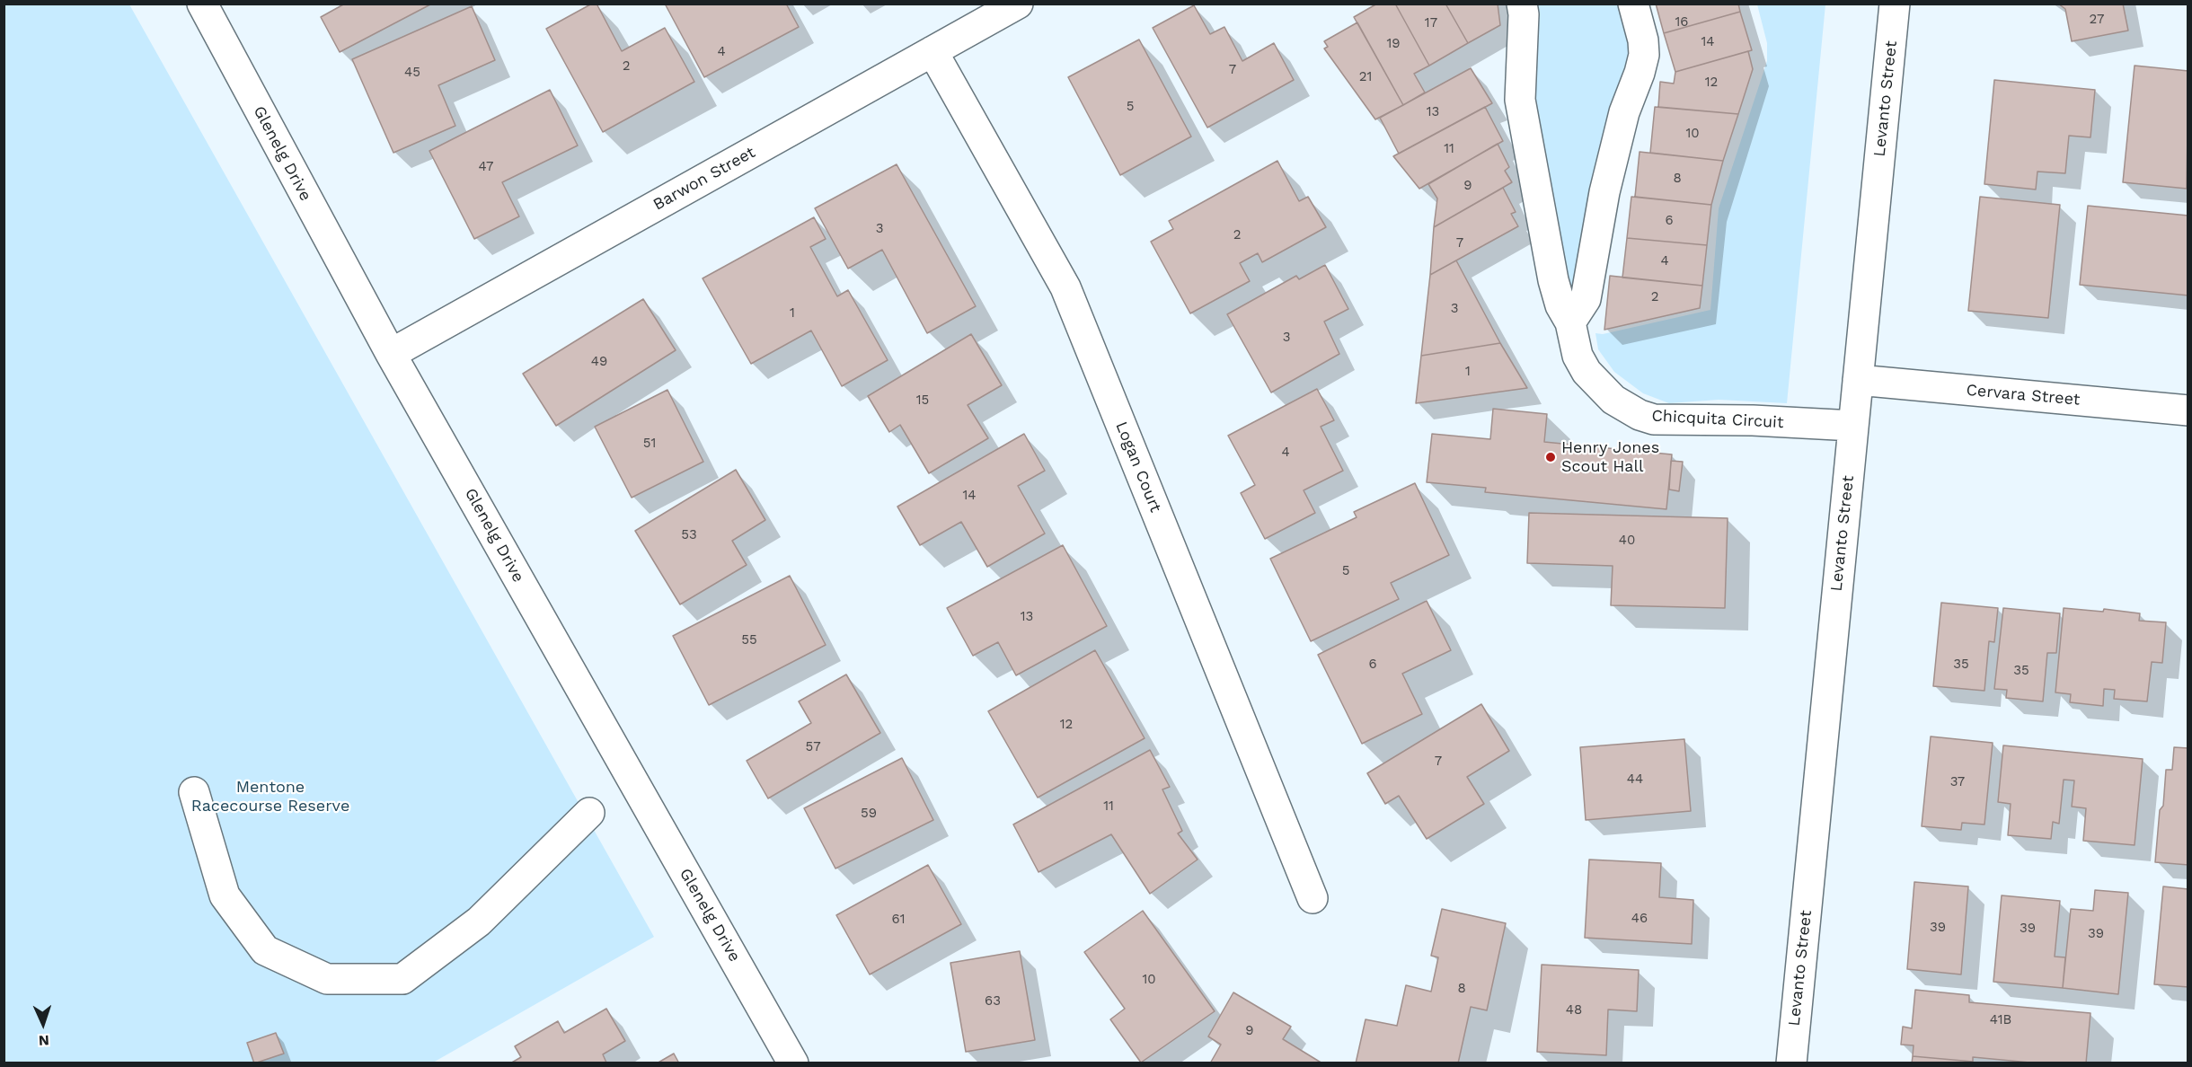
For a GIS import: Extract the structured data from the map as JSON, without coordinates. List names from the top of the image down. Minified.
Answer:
{"streets":{"street":["Levanto Street","Glenelg Drive","Barwon Street","Cervara Street","Chicquita Circuit","Logan Court"]},"crossings":[["Levanto Street","Cervara Street"],["Levanto Street","Chicquita Circuit"],["Glenelg Drive","Barwon Street"],["Barwon Street","Logan Court"]],"parks":["Mentone Racecourse Reserve"],"places":["Henry Jones Scout Hall"],"house_numbers":["27","16","17","14","19","4","2","7","45","21","12","5","13","10","11","47","8","9","6","3","2","7","4","2","3","1","3","49","1","15","51","4","14","53","40","5","13","55","6","35","35","12","57","7","44","37","11","59","46","61","39","39","39","10","8","63","48","41B","9"],"north":"bottom"}
